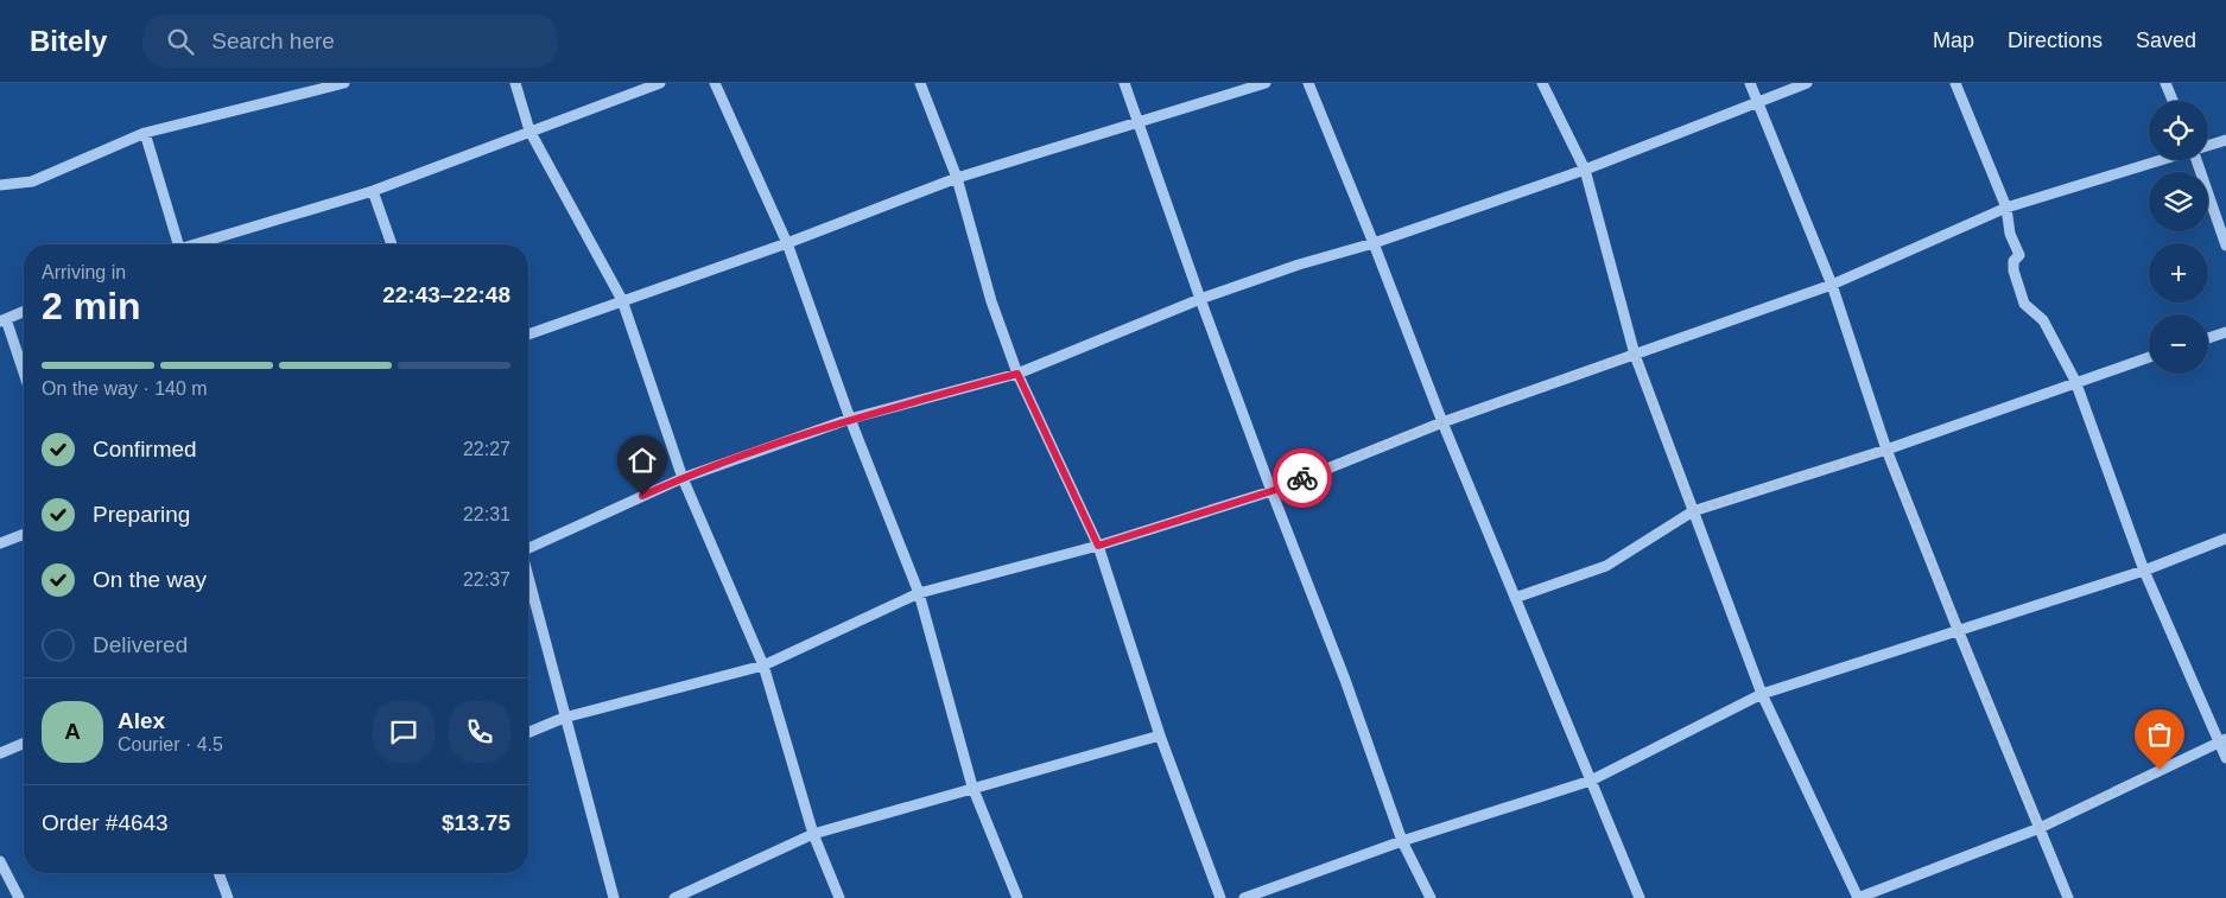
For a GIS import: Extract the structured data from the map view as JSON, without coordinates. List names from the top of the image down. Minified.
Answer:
{"page":{"header":"Bitely","search":"Search here","nav":["Map","Directions","Saved"],"map_buttons":["+","−"],"heading":["2 min","Arriving in","22:43–22:48"],"panel":["Alex","Courier · 4.5","Order #4643","$13.75"],"bar":"On the way · 140 m","list":[["Confirmed","22:27"],["Preparing","22:31"],["On the way","22:37"],"Delivered"],"round":"A"}}
